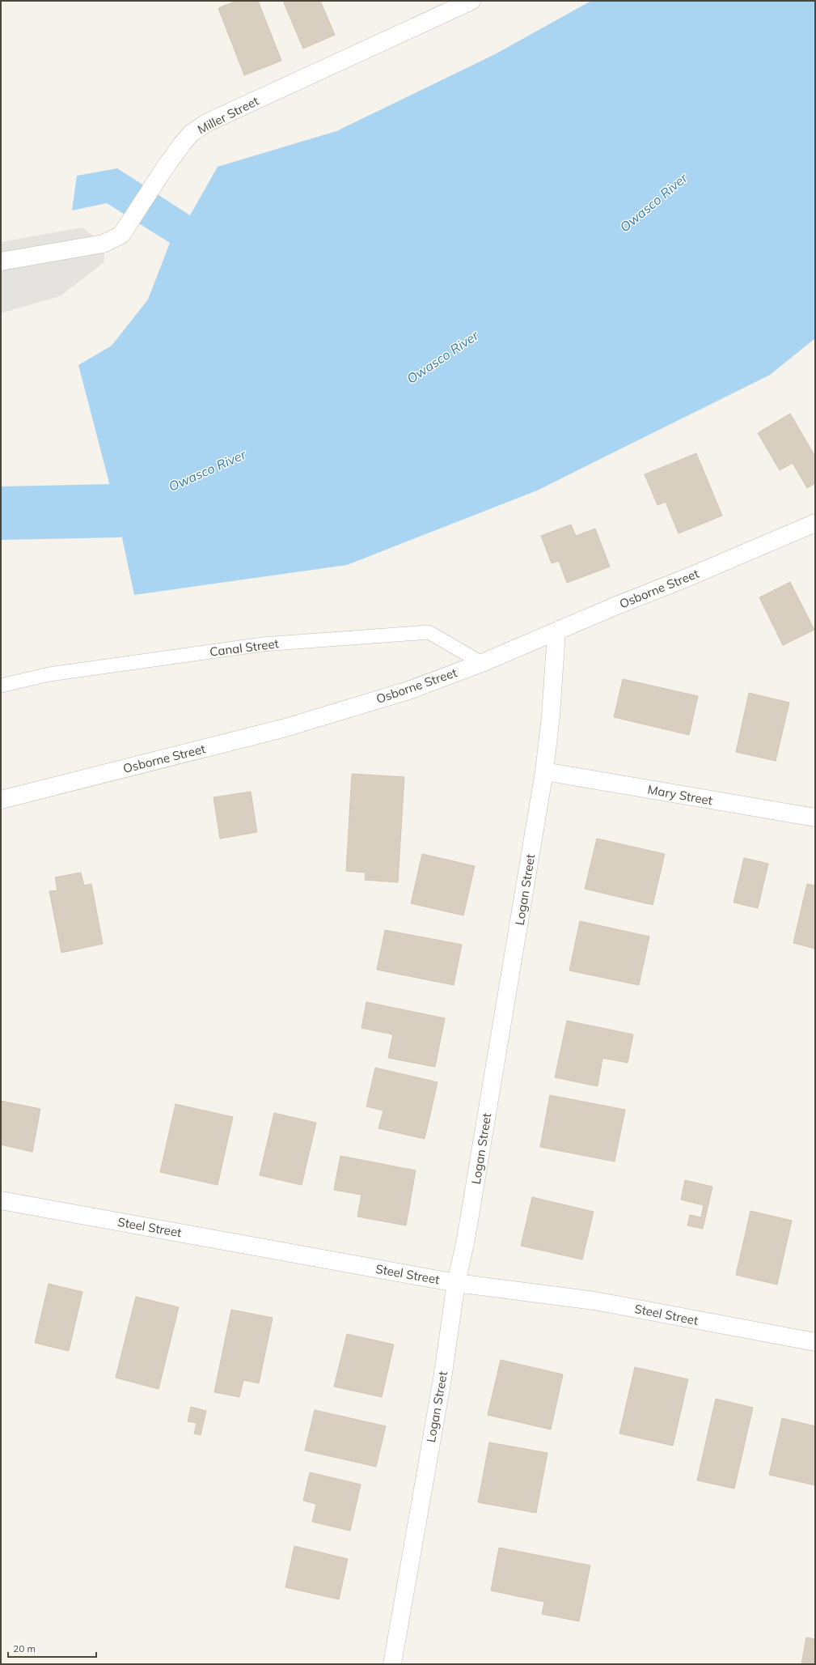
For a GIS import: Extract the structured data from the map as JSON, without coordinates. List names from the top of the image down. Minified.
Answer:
{"streets":{"street":["Miller Street","Osborne Street","Mary Street","Logan Street","Steel Street"],"lane":["Canal Street"]},"crossings":[["Osborne Street","Canal Street"],["Osborne Street","Logan Street"],["Mary Street","Logan Street"],["Logan Street","Steel Street"]],"water":["Owasco River"],"scale_bar":"20 m"}
